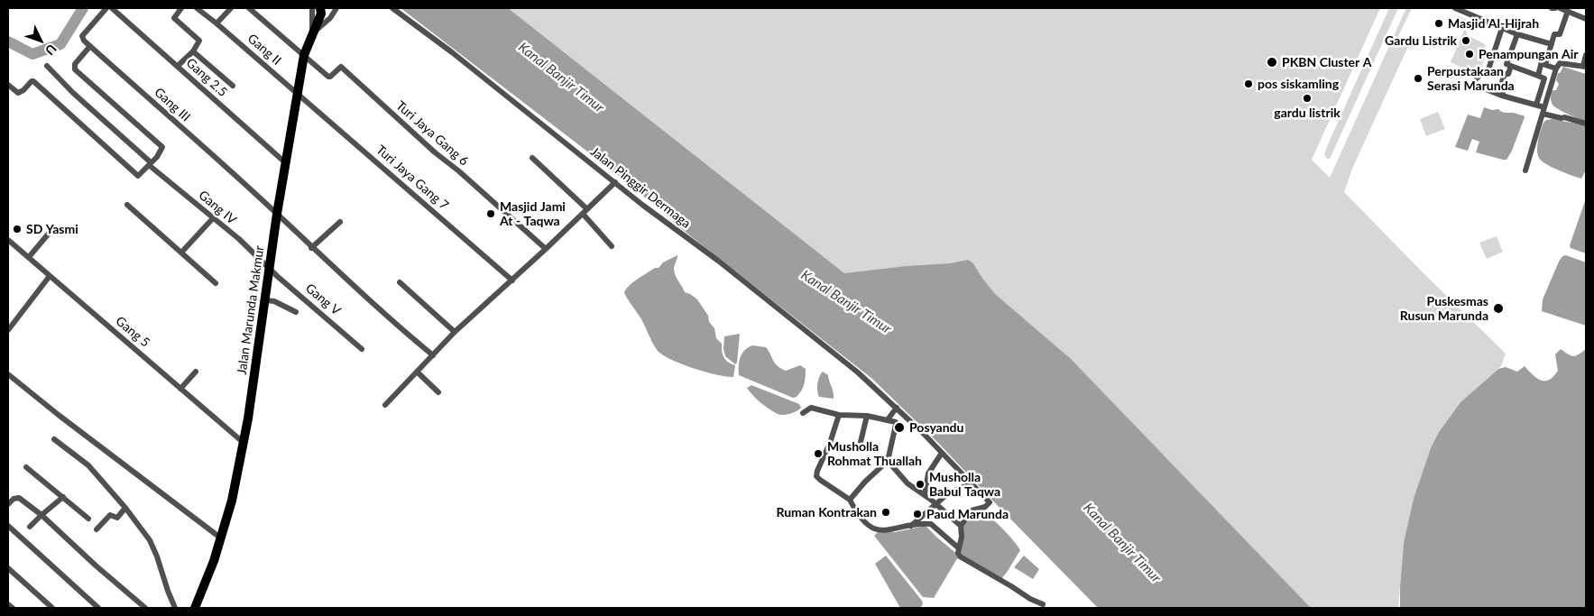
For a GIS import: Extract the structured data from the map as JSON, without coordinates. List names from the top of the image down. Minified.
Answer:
{"streets":{"main road":["Jalan Marunda Makmur"],"street":["Gang II","Gang 2.5","Gang III","Turi Jaya Gang 6","Turi Jaya Gang 7","Jalan Pinggir Dermaga","Gang IV","Gang V","Gang 5"]},"crossings":[["Gang II","Turi Jaya Gang 7"],["Gang II","Jalan Marunda Makmur"],["Gang 2.5","Jalan Marunda Makmur"],["Gang III","Jalan Marunda Makmur"],["Turi Jaya Gang 6","Jalan Marunda Makmur"],["Turi Jaya Gang 7","Jalan Marunda Makmur"],["Gang IV","Gang V"],["Gang IV","Jalan Marunda Makmur"],["Gang V","Jalan Marunda Makmur"],["Jalan Marunda Makmur","Gang 5"]],"water":["Kanal Banjir Timur"],"places":["Masjid Al-Hijrah","Gardu Listrik","Penampungan Air","PKBN Cluster A","Perpustakaan Serasi Marunda","pos siskamling","gardu listrik","Masjid Jami At - Taqwa","SD Yasmi","Puskesmas Rusun Marunda","Posyandu","Musholla Rohmat Thuallah","Musholla Babul Taqwa","Ruman Kontrakan","Paud Marunda"],"north":"bottom right"}
